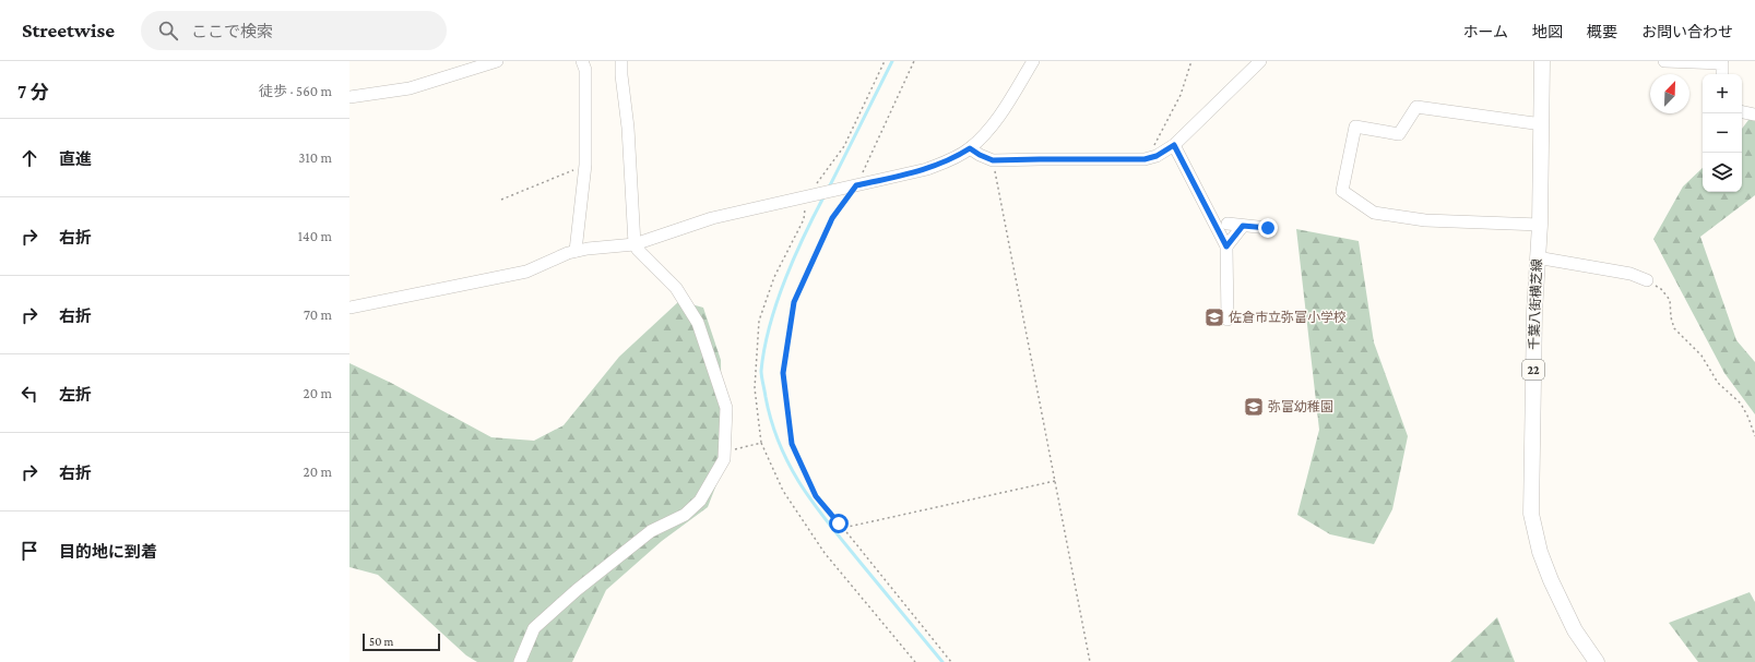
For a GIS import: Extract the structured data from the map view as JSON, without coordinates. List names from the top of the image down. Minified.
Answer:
{"streets":{"main road":["千葉八街横芝線","22"]},"places":{"school or university":["佐倉市立弥富小学校","弥富幼稚園"]},"scale_bar":"50 m","north":"top right","page":{"header":"Streetwise","search":"ここで検索","nav":["ホーム","地図","概要","お問い合わせ"],"heading":["7 分","徒歩 · 560 m"],"map_buttons":["+","−"],"list":[["直進","310 m"],["右折","140 m"],["右折","70 m"],["左折","20 m"],["右折","20 m"],"目的地に到着"],"scale":"50 m"}}
